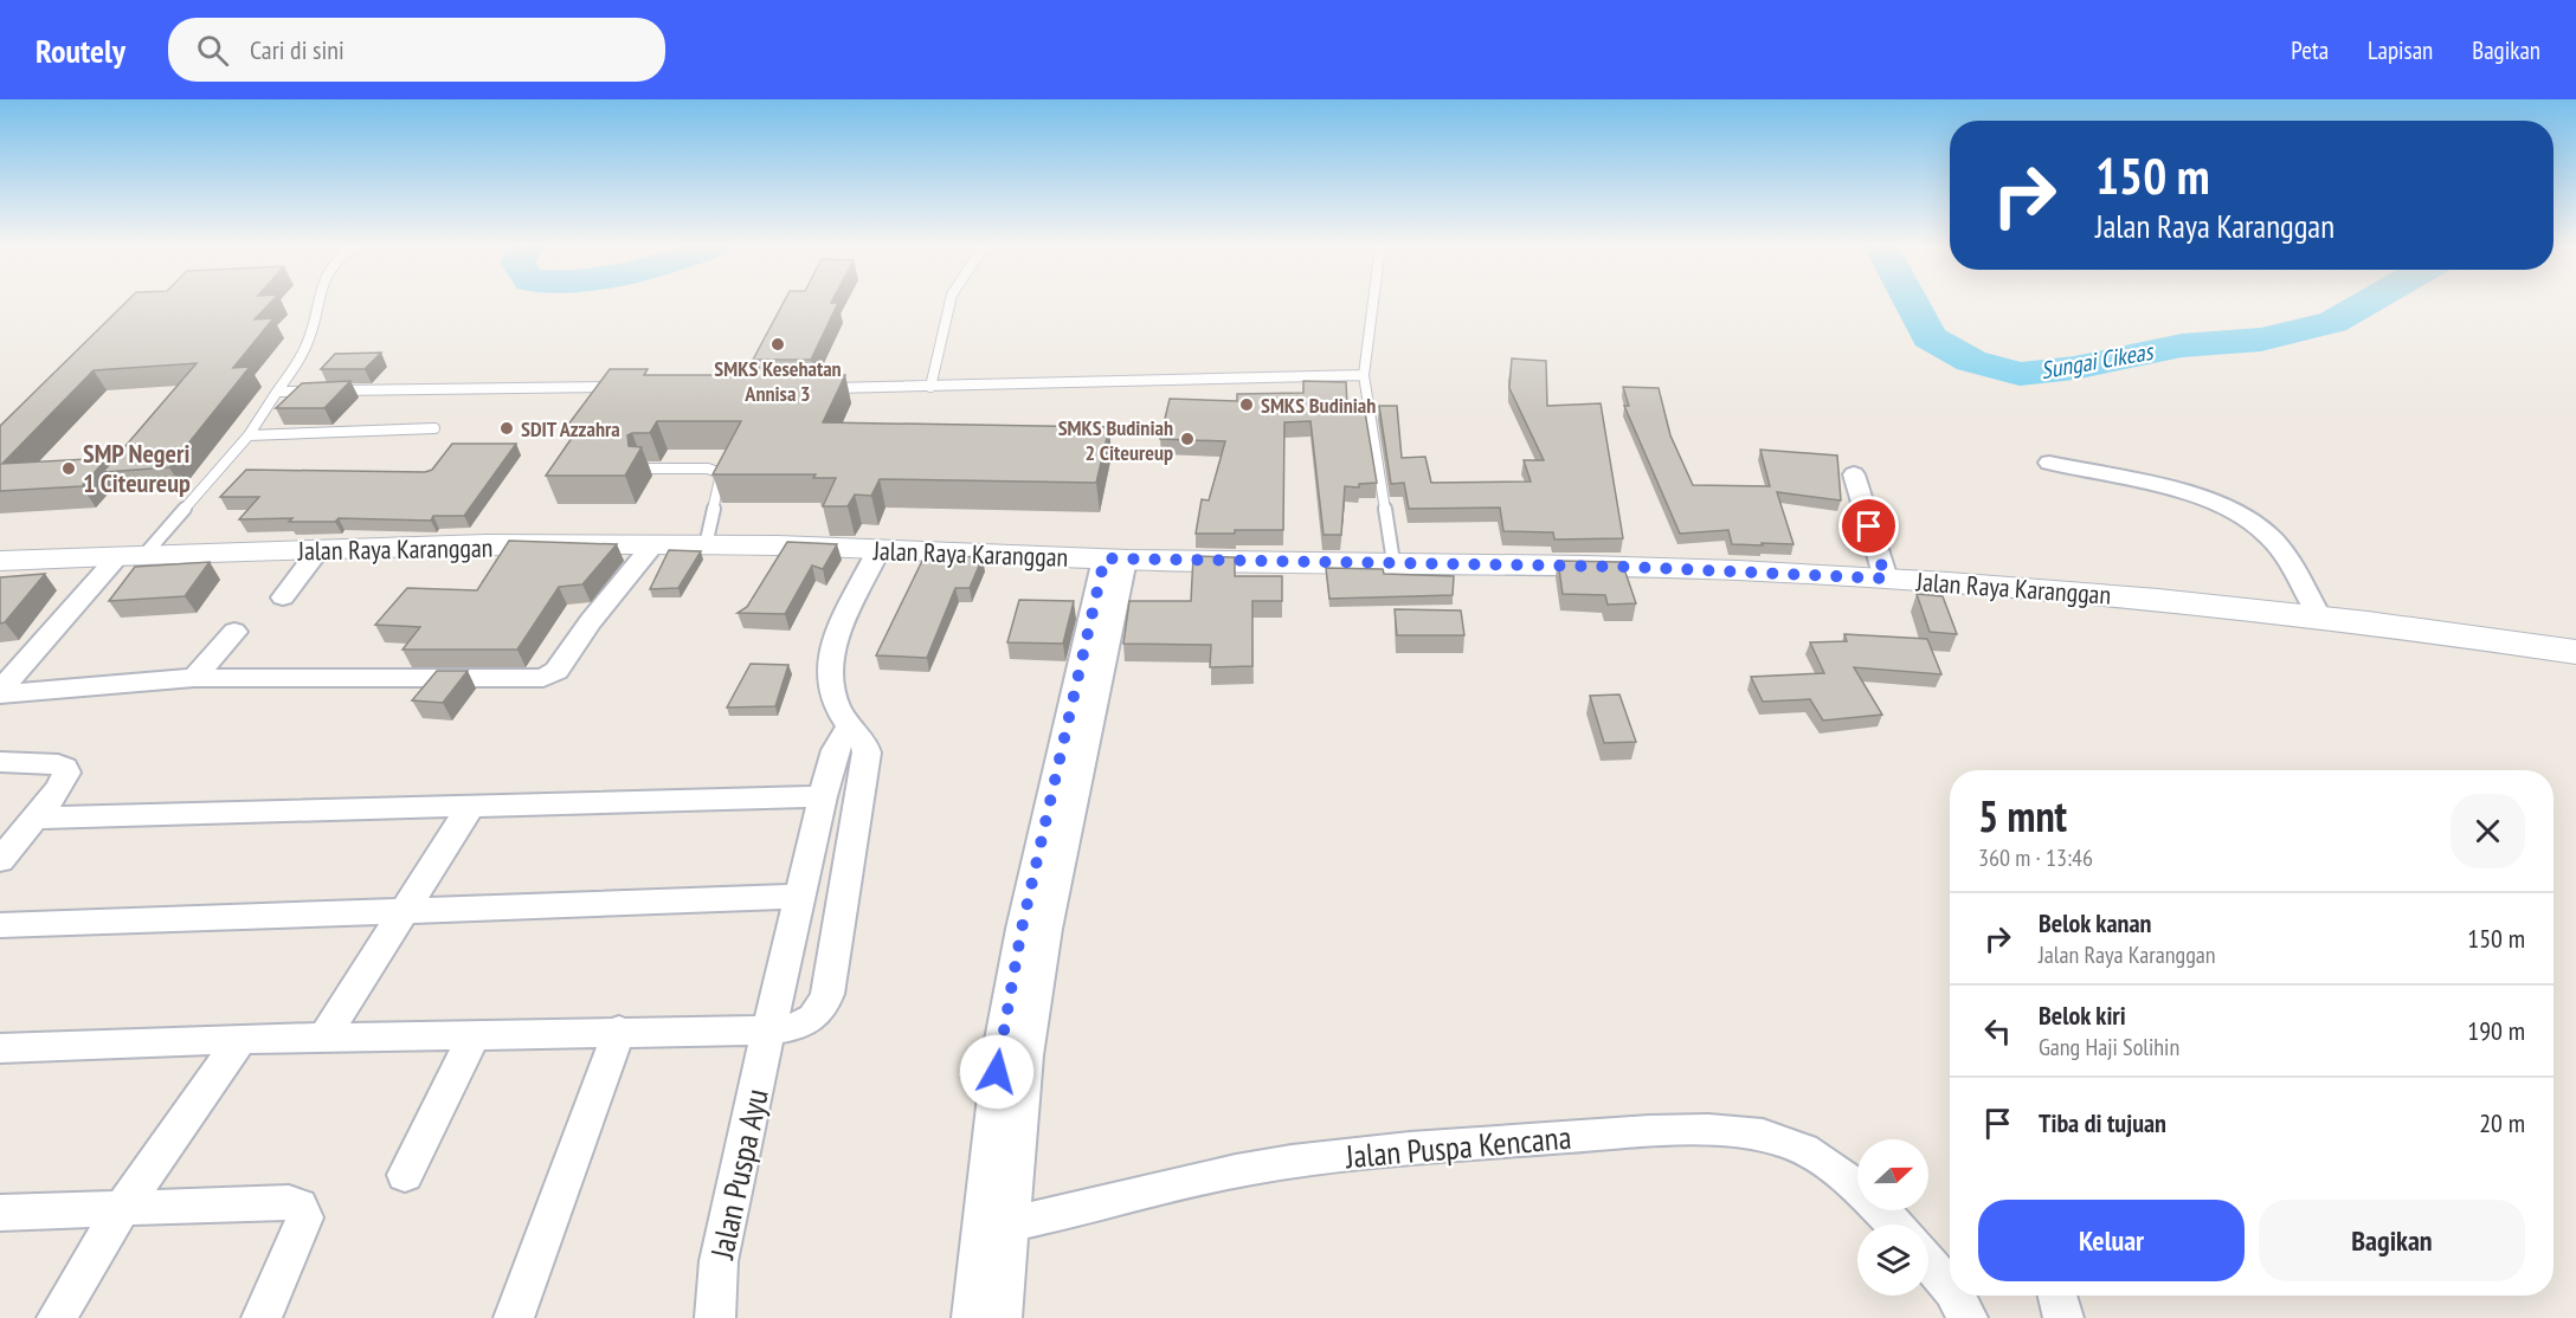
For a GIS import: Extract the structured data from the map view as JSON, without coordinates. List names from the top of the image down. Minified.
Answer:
{"streets":{"street":["Jalan Raya Karanggan","Jalan Puspa Kencana","Jalan Puspa Ayu"]},"water":["Sungai Cikeas"],"places":["SMKS Kesehatan Annisa 3","SMKS Budiniah","SDIT Azzahra","SMKS Budiniah 2 Citeureup","SMP Negeri 1 Citeureup"],"north":"right","page":{"header":"Routely","search":"Cari di sini","nav":["Peta","Lapisan","Bagikan"],"turn":["150 m","Jalan Raya Karanggan"],"heading":["5 mnt","360 m · 13:46"],"list":[{"name":"Belok kanan","note":"Jalan Raya Karanggan","value":"150 m"},{"name":"Belok kiri","note":"Gang Haji Solihin","value":"190 m"},{"name":"Tiba di tujuan","value":"20 m"}],"buttons":["Keluar","Bagikan"]}}
